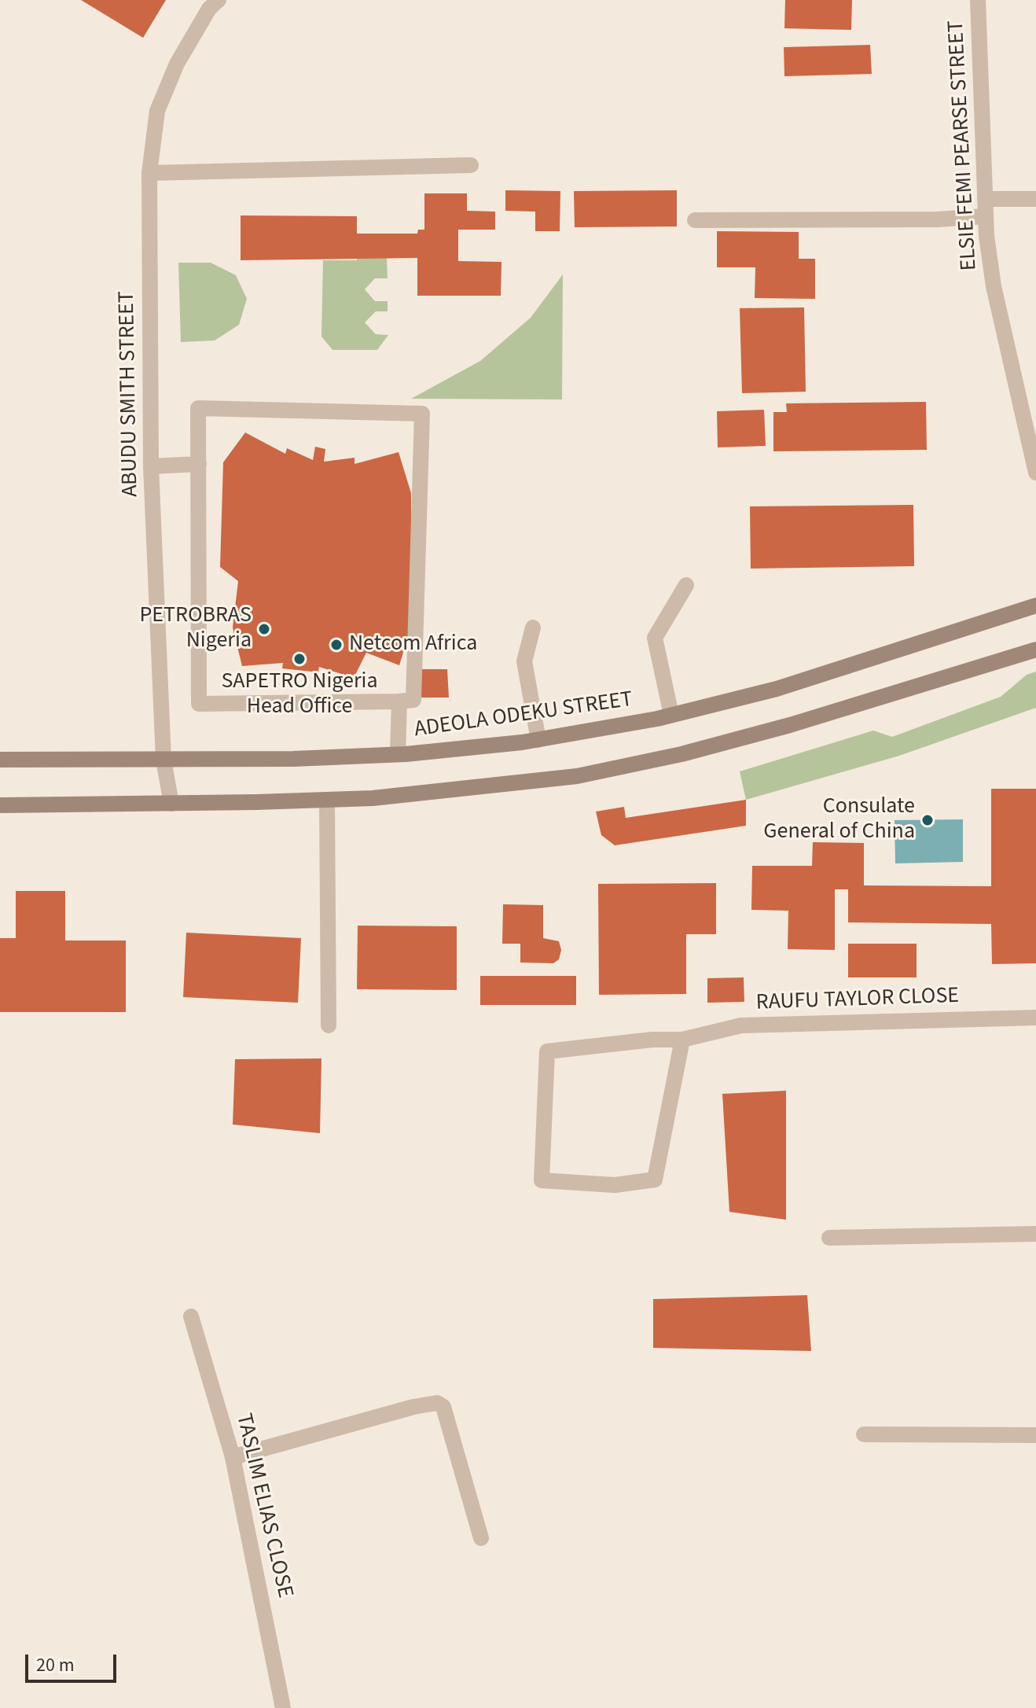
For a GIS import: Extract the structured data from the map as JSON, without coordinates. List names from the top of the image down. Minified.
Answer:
{"streets":{"main road":["ADEOLA ODEKU STREET"],"street":["ELSIE FEMI PEARSE STREET","ABUDU SMITH STREET","RAUFU TAYLOR CLOSE","TASLIM ELIAS CLOSE"]},"crossings":[["ABUDU SMITH STREET","ADEOLA ODEKU STREET"]],"places":["PETROBRAS Nigeria","Netcom Africa","SAPETRO Nigeria Head Office","Consulate General of China"],"scale_bar":"20 m"}
